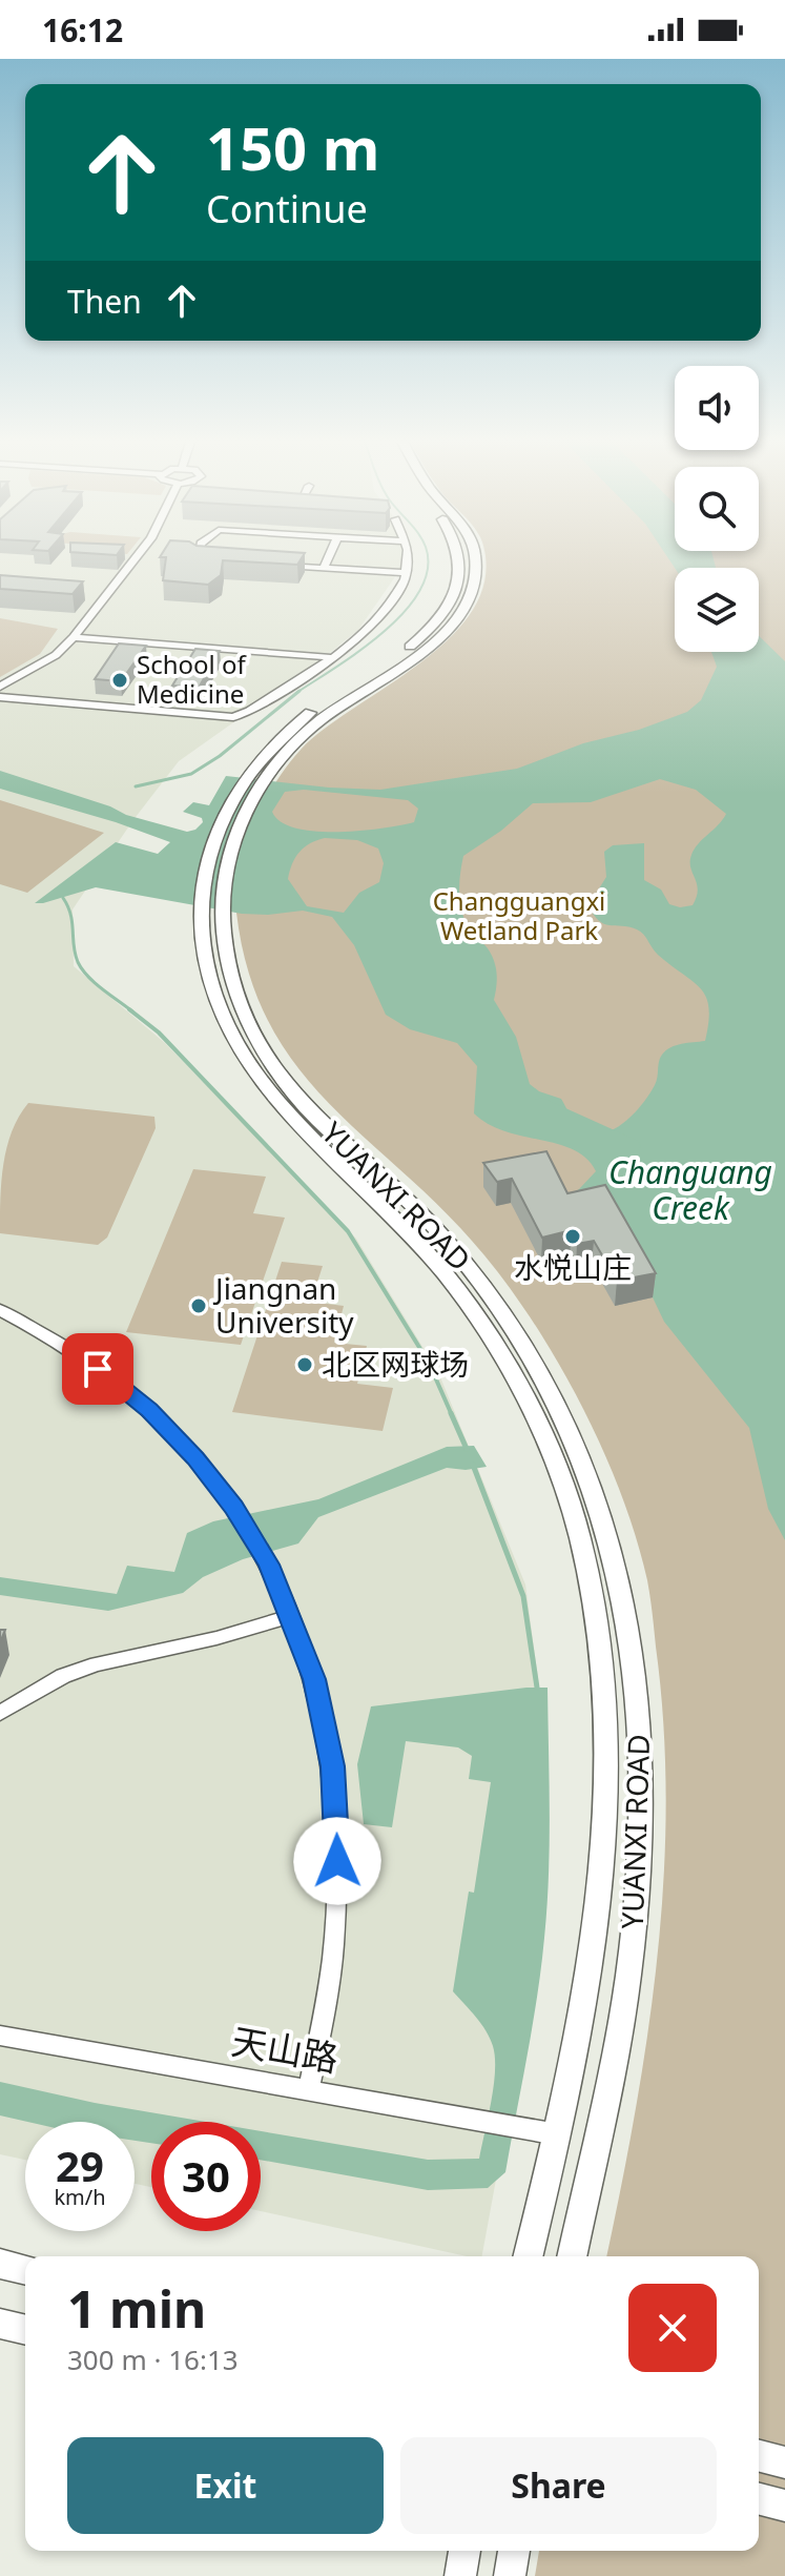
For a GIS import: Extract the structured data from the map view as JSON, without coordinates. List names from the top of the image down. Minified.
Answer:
{"streets":{"main road":["YUANXI ROAD"],"street":["天山路"]},"crossings":[["YUANXI ROAD","天山路"]],"water":["Changuang Creek"],"parks":["Changguangxi Wetland Park"],"places":["School of Medicine","水悦山庄","Jiangnan University","北区网球场"],"page":{"status":"16:12","turn":["150 m","Continue"],"then":"Then","speed":"29 km/h","limit":"30","heading":["1 min","300 m · 16:13"],"buttons":["Exit","Share"]}}
